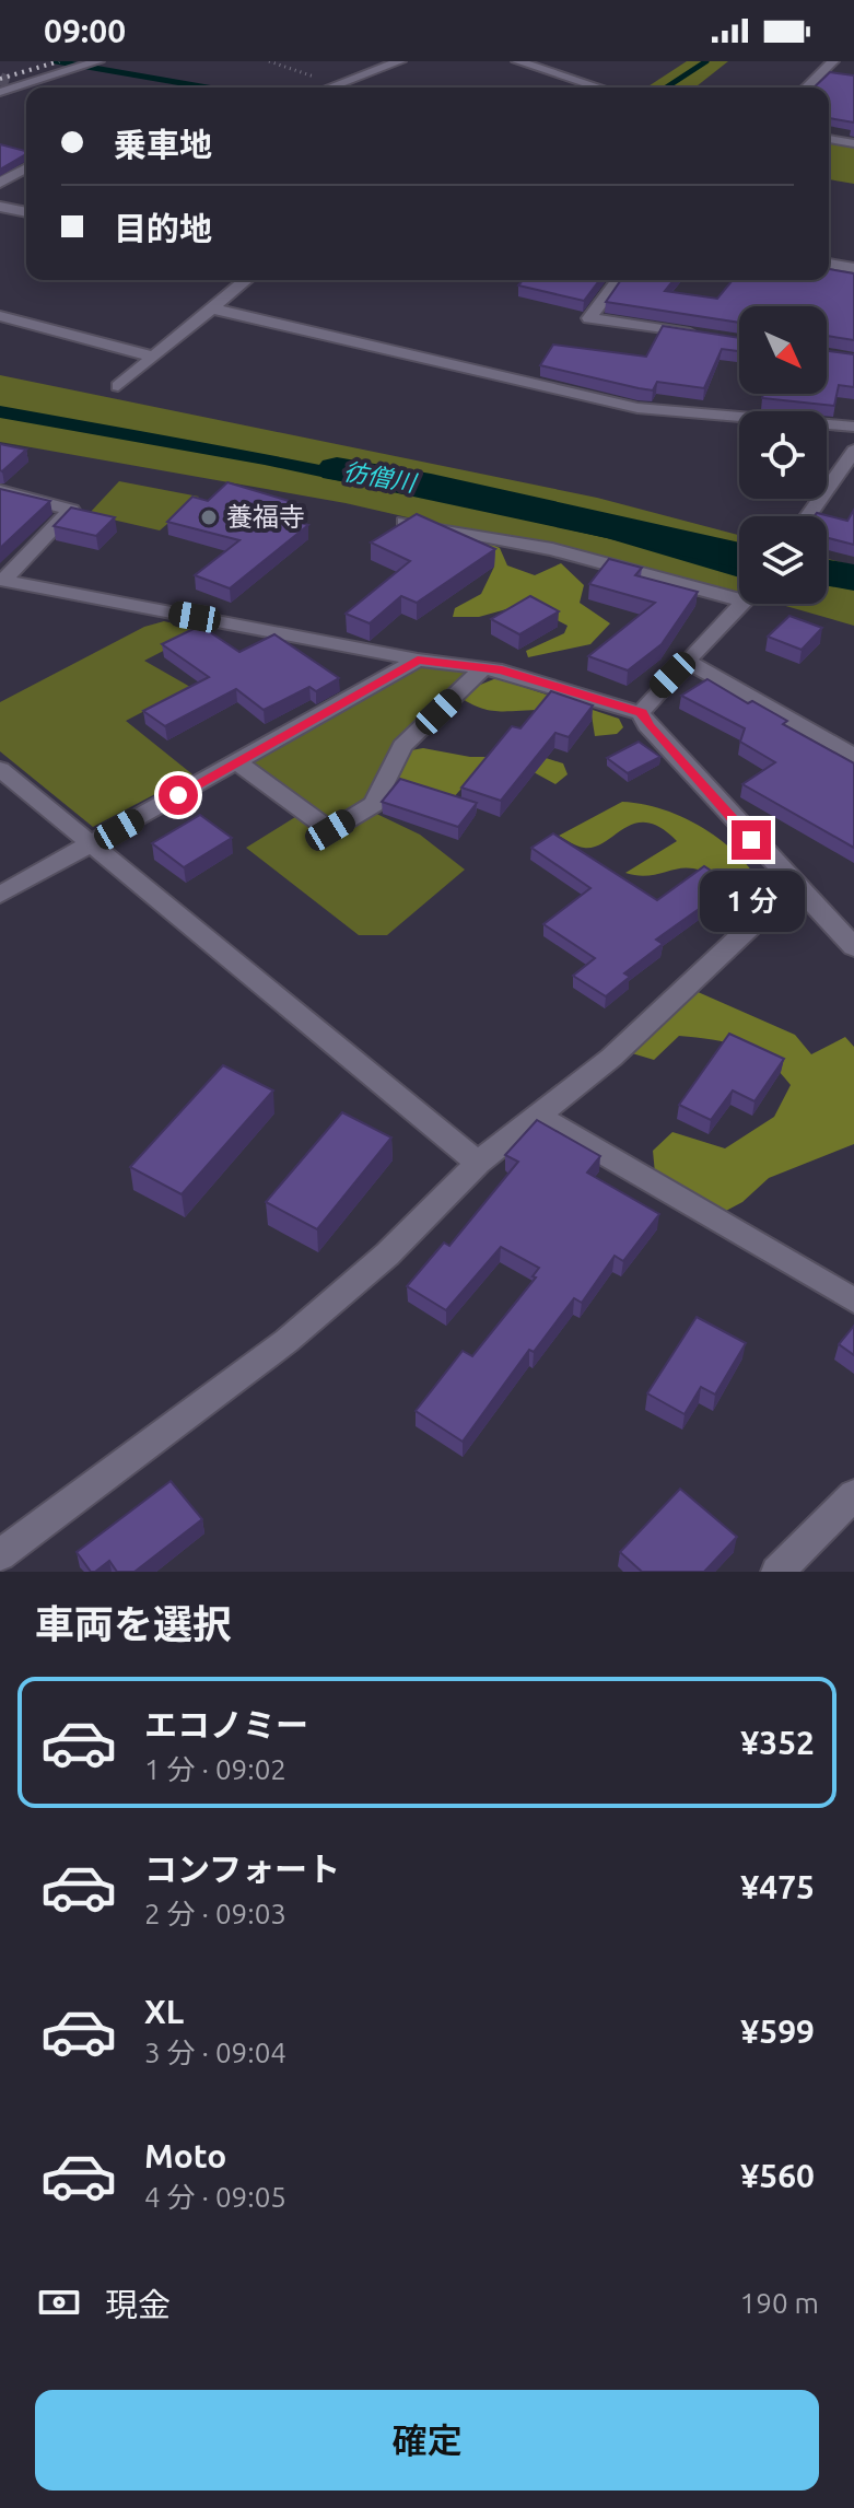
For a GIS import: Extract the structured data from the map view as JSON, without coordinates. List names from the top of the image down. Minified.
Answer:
{"water":["彷僧川"],"places":["養福寺"],"north":"bottom right","page":{"status":"09:00","banner":["乗車地","目的地"],"bubble":"1 分","heading":"車両を選択","list":[{"name":"エコノミー","note":"1 分 · 09:02","value":"¥352"},{"name":"コンフォート","note":"2 分 · 09:03","value":"¥475"},{"name":"XL","note":"3 分 · 09:04","value":"¥599"},{"name":"Moto","note":"4 分 · 09:05","value":"¥560"}],"pay":["現金","190 m"],"buttons":"確定"}}
